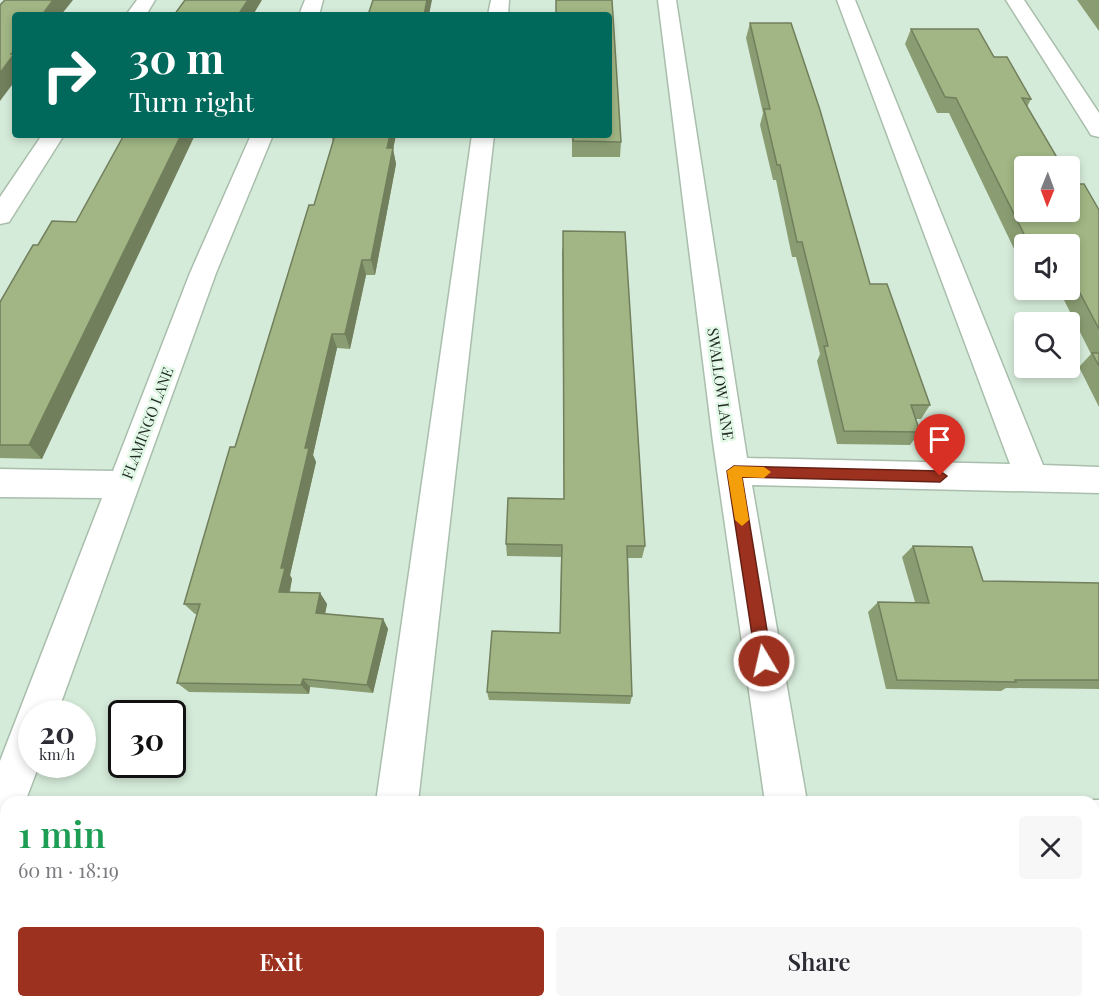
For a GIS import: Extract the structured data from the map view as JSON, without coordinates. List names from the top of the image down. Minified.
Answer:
{"streets":{"street":["SWALLOW LANE","FLAMINGO LANE"]},"north":"bottom","page":{"turn":["30 m","Turn right"],"speed":"20 km/h","limit":"30","heading":["1 min","60 m · 18:19"],"buttons":["Exit","Share"]}}
